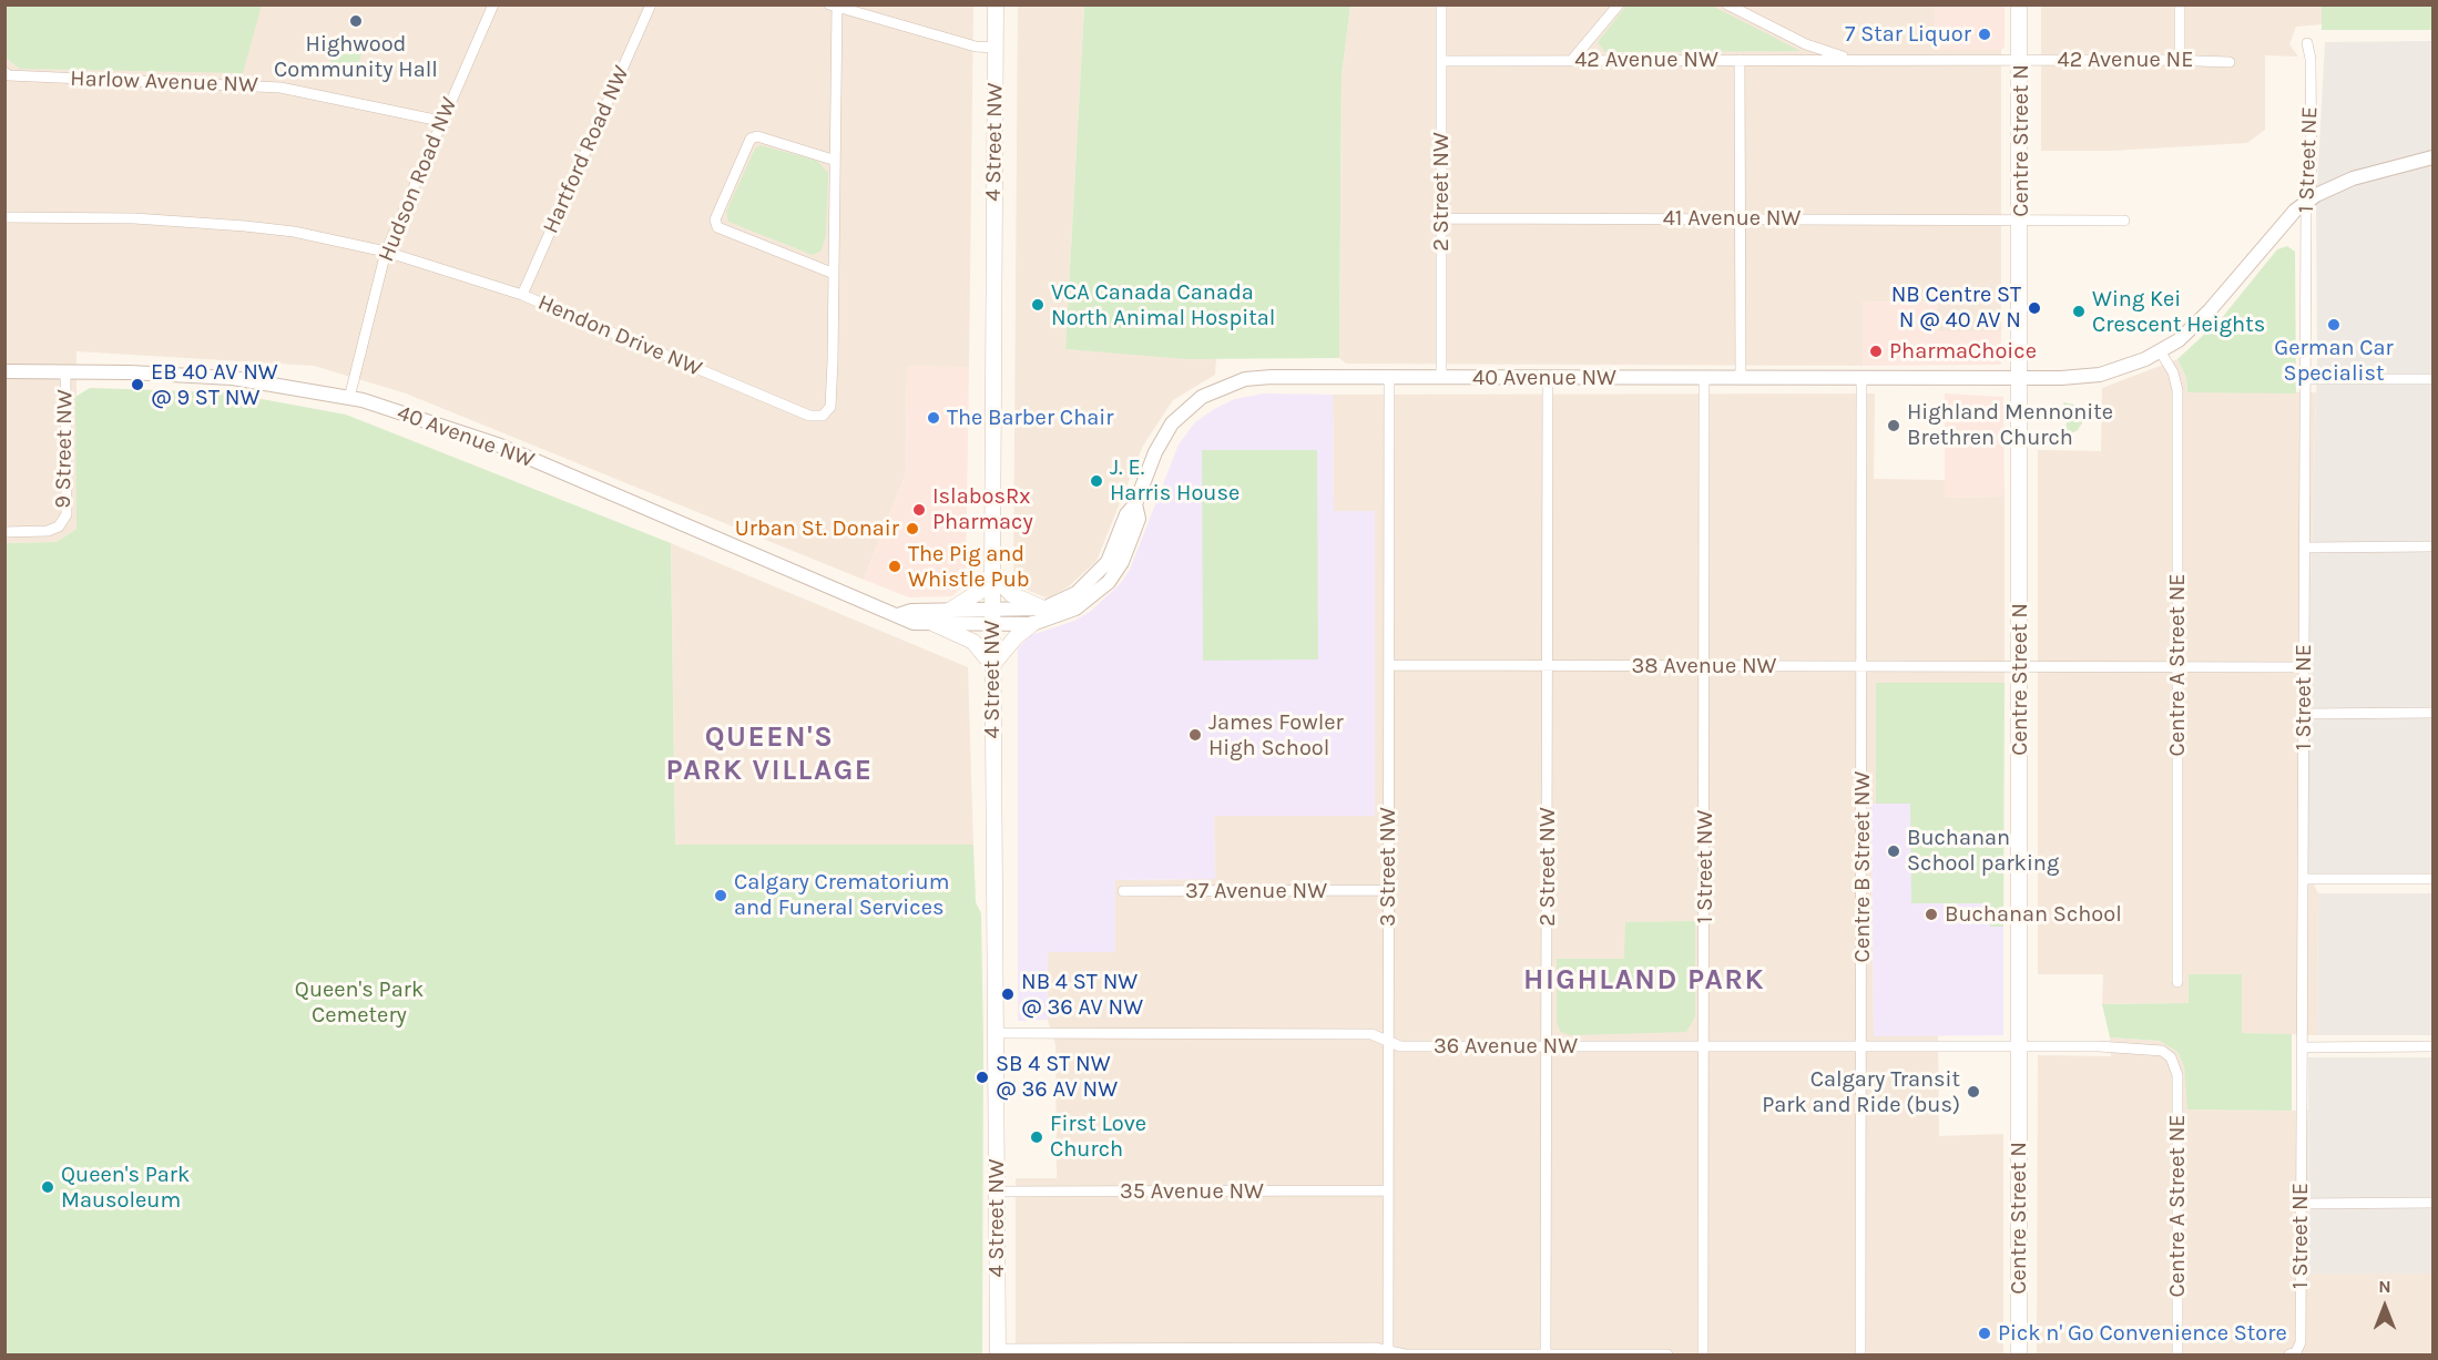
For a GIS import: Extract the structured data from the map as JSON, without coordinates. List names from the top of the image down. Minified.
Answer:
{"streets":{"main road":["Centre Street N","4 Street NW"],"street":["42 Avenue NW","42 Avenue NE","Harlow Avenue NW","Hartford Road NW","1 Street NE","Hudson Road NW","2 Street NW","41 Avenue NW","Hendon Drive NW","40 Avenue NW","9 Street NW","Centre A Street NE","38 Avenue NW","3 Street NW","1 Street NW","Centre B Street NW","37 Avenue NW","36 Avenue NW","35 Avenue NW"]},"crossings":[["42 Avenue NW","42 Avenue NE"],["42 Avenue NW","Centre Street N"],["42 Avenue NW","2 Street NW"],["42 Avenue NE","Centre Street N"],["Harlow Avenue NW","Hudson Road NW"],["Centre Street N","41 Avenue NW"],["Centre Street N","40 Avenue NW"],["Centre Street N","38 Avenue NW"],["Centre Street N","36 Avenue NW"],["4 Street NW","40 Avenue NW"],["4 Street NW","36 Avenue NW"],["4 Street NW","35 Avenue NW"],["Hartford Road NW","Hendon Drive NW"],["1 Street NE","38 Avenue NW"],["Hudson Road NW","Hendon Drive NW"],["Hudson Road NW","40 Avenue NW"],["2 Street NW","41 Avenue NW"],["2 Street NW","40 Avenue NW"],["2 Street NW","38 Avenue NW"],["2 Street NW","36 Avenue NW"],["40 Avenue NW","9 Street NW"],["40 Avenue NW","Centre A Street NE"],["40 Avenue NW","3 Street NW"],["40 Avenue NW","1 Street NW"],["40 Avenue NW","Centre B Street NW"],["Centre A Street NE","38 Avenue NW"],["Centre A Street NE","36 Avenue NW"],["38 Avenue NW","3 Street NW"],["38 Avenue NW","1 Street NW"],["38 Avenue NW","Centre B Street NW"],["3 Street NW","37 Avenue NW"],["3 Street NW","36 Avenue NW"],["3 Street NW","35 Avenue NW"],["1 Street NW","36 Avenue NW"],["Centre B Street NW","36 Avenue NW"]],"districts":["QUEEN'S PARK VILLAGE","HIGHLAND PARK"],"parks":["Queen's Park Cemetery"],"places":["Highwood Community Hall","7 Star Liquor","VCA Canada Canada North Animal Hospital","NB Centre ST N @ 40 AV N","Wing Kei Crescent Heights","German Car Specialist","PharmaChoice","EB 40 AV NW @ 9 ST NW","The Barber Chair","Highland Mennonite Brethren Church","J. E. Harris House","IslabosRx Pharmacy","Urban St. Donair","The Pig and Whistle Pub","James Fowler High School","Buchanan School parking","Calgary Crematorium and Funeral Services","Buchanan School","NB 4 ST NW @ 36 AV NW","SB 4 ST NW @ 36 AV NW","Calgary Transit Park and Ride (bus)","First Love Church","Queen's Park Mausoleum","Pick n' Go Convenience Store"],"north":"top"}
